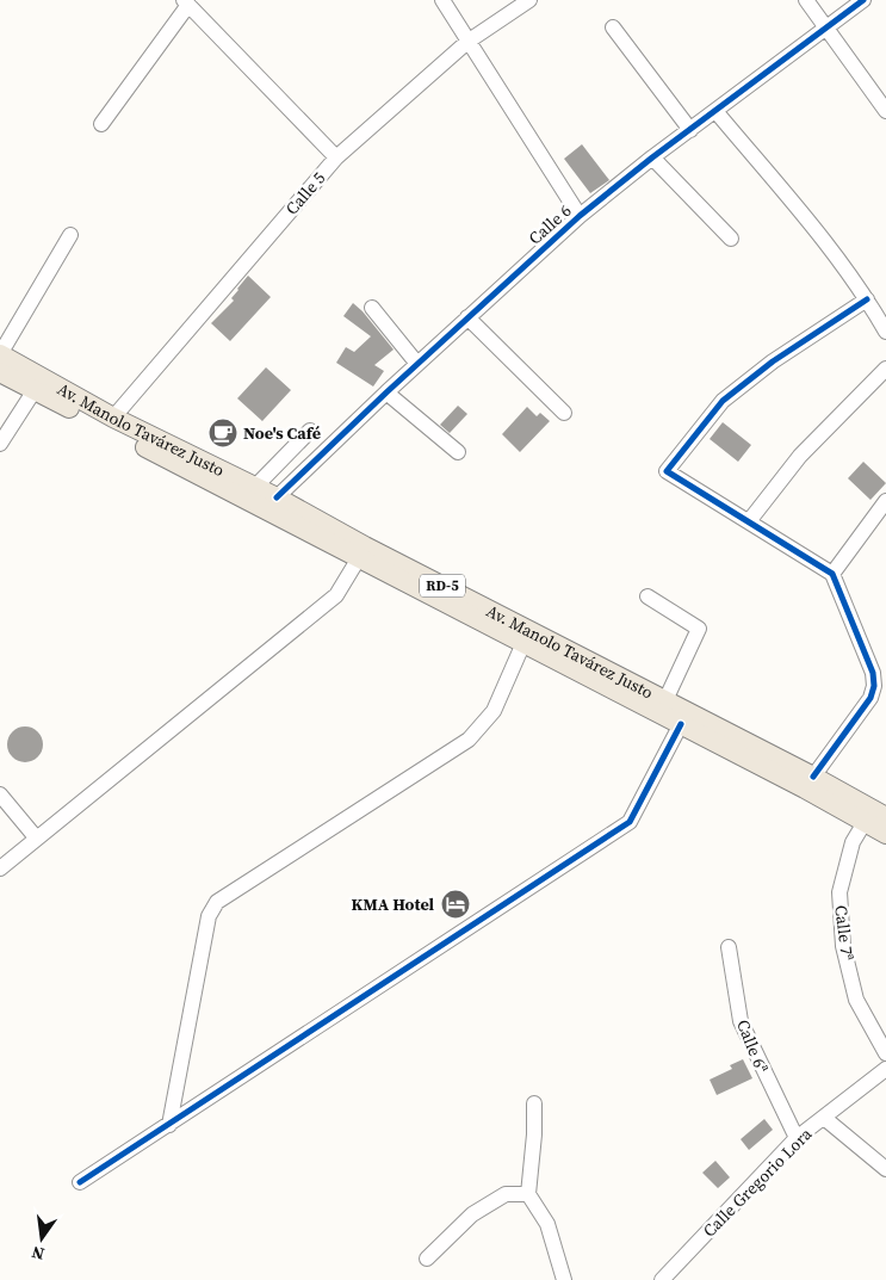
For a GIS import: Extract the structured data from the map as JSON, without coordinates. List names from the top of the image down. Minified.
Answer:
{"streets":{"main road":["Av. Manolo Tavárez Justo","RD-5"],"street":["Calle 5","Calle 6","Calle 7ª","Calle 6ª","Calle Gregorio Lora"]},"crossings":[["Calle 5","Av. Manolo Tavárez Justo"],["Calle 6","Av. Manolo Tavárez Justo"],["Av. Manolo Tavárez Justo","Calle 7ª"],["Calle 6ª","Calle Gregorio Lora"]],"places":{"cafe":["Noe's Café"],"hotel":["KMA Hotel"]},"north":"bottom"}
